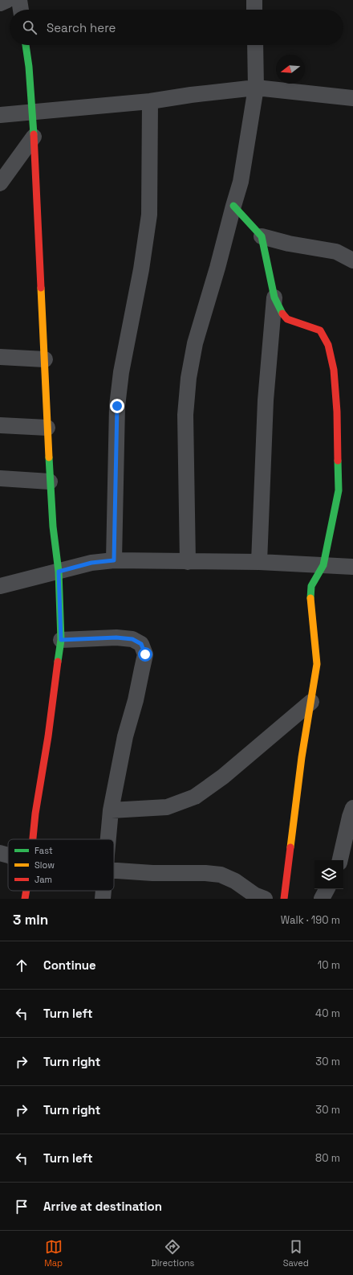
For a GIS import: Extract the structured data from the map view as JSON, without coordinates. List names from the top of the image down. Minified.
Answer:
{"legend":["Fast","Slow","Jam"],"north":"left","page":{"search":"Search here","heading":["3 min","Walk · 190 m"],"list":[["Continue","10 m"],["Turn left","40 m"],["Turn right","30 m"],["Turn right","30 m"],["Turn left","80 m"],"Arrive at destination"],"nav":["Map","Directions","Saved"]}}
